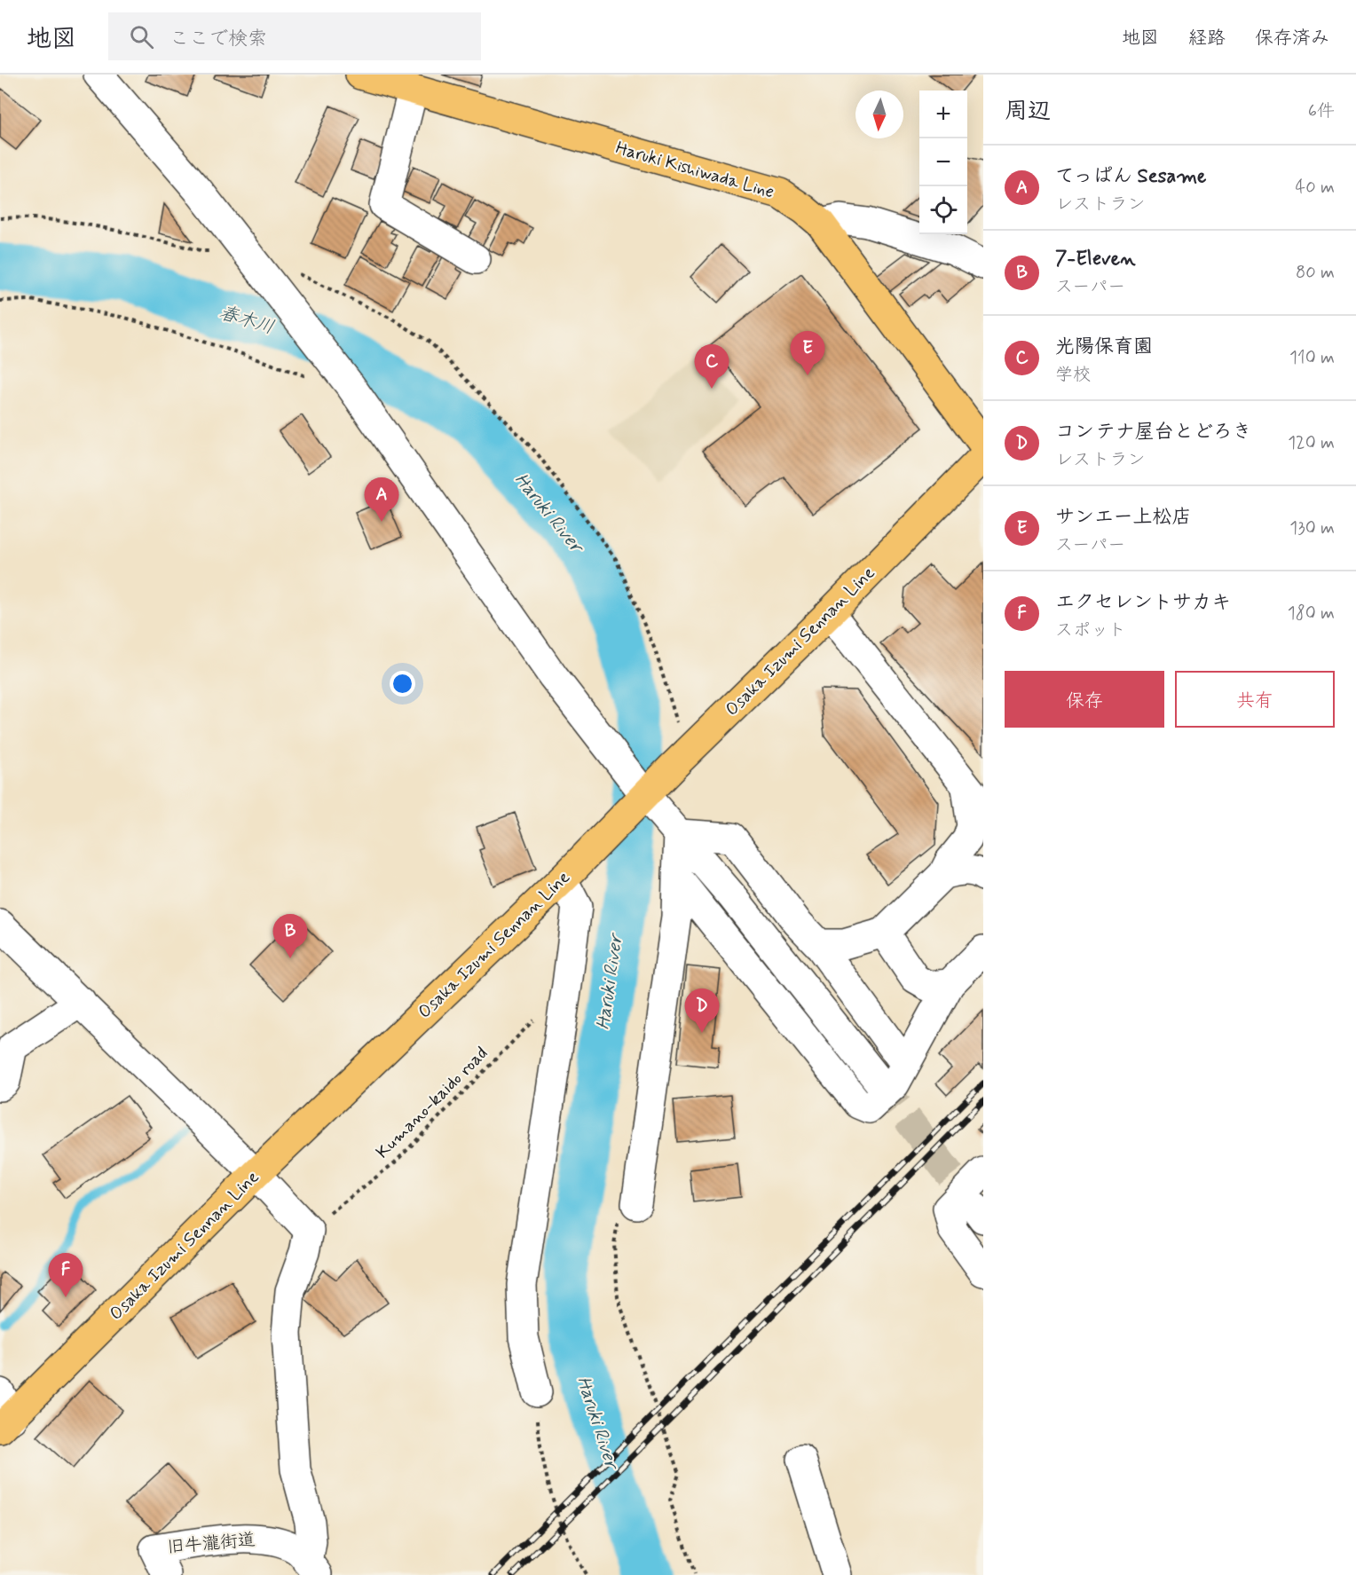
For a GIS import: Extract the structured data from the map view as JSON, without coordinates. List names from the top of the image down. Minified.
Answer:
{"streets":{"main road":["Haruki Kishiwada Line","Osaka Izumi Sennan Line"],"street":["旧牛瀧街道"],"path":["Kumano-kaido road"]},"water":["春木川","Haruki River"],"north":"bottom","page":{"header":"地図","search":"ここで検索","nav":["地図","経路","保存済み"],"heading":["周辺","6件"],"map_buttons":["+","−"],"list":[{"mark":"A","name":"てっぱん Sesame","note":"レストラン","value":"40 m"},{"mark":"B","name":"7-Eleven","note":"スーパー","value":"80 m"},{"mark":"C","name":"光陽保育園","note":"学校","value":"110 m"},{"mark":"D","name":"コンテナ屋台とどろき","note":"レストラン","value":"120 m"},{"mark":"E","name":"サンエー上松店","note":"スーパー","value":"130 m"},{"mark":"F","name":"エクセレントサカキ","note":"スポット","value":"180 m"}],"pins":["E","C","A","B","D","F"],"buttons":["保存","共有"]}}
